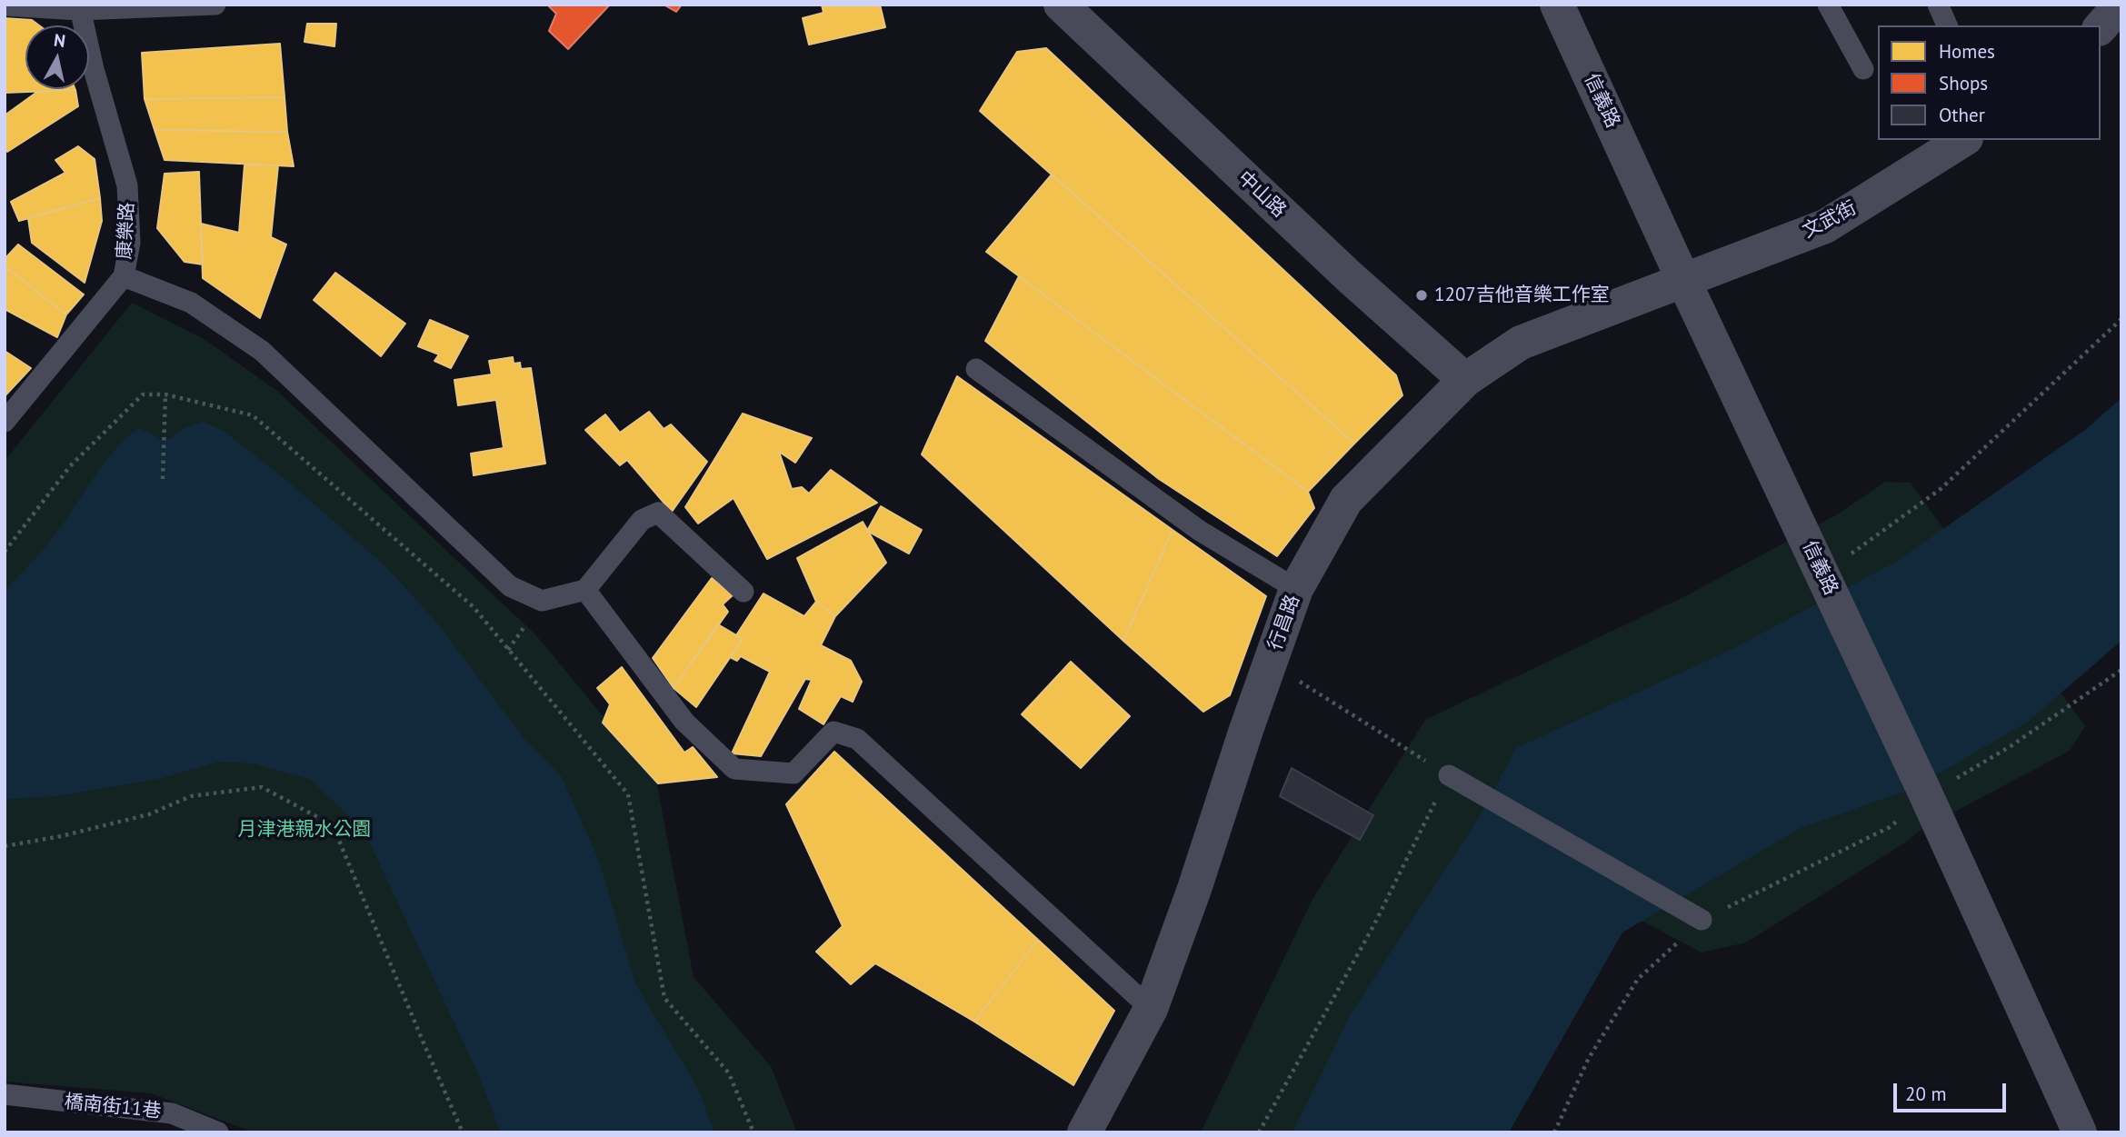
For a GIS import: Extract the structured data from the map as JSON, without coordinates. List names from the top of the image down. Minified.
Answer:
{"streets":{"street":["信義路","中山路","文武街","行昌路"],"lane":["康樂路","橋南街11巷"]},"crossings":[["信義路","文武街"],["信義路","行昌路"],["中山路","行昌路"],["文武街","行昌路"]],"parks":["月津港親水公園"],"places":["1207吉他音樂工作室"],"legend":["Homes","Shops","Other"],"scale_bar":"20 m","north":"top"}
